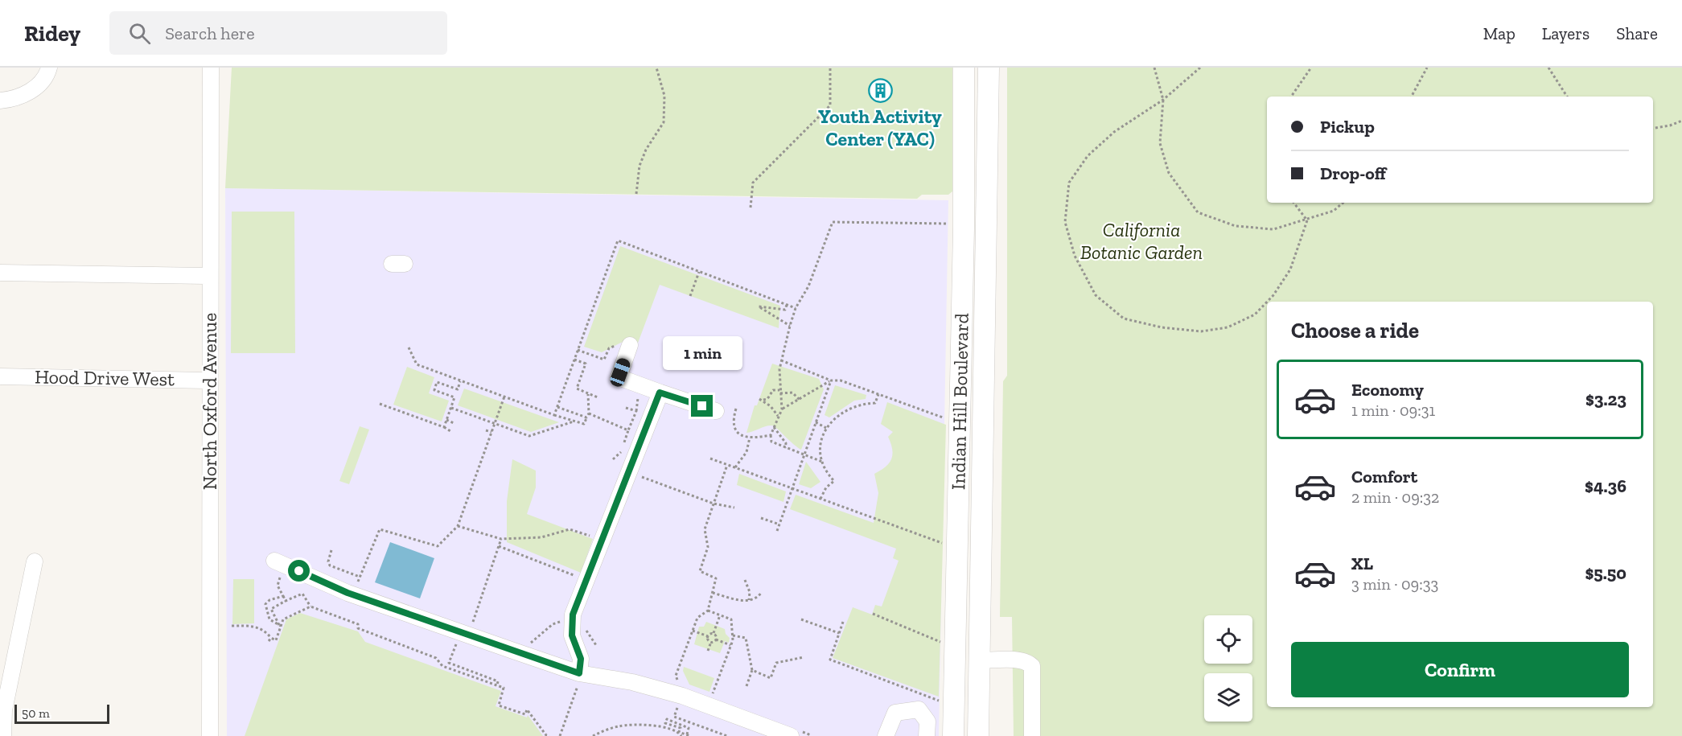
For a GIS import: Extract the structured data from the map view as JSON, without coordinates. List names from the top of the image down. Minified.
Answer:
{"streets":{"main road":["Indian Hill Boulevard"],"street":["Hood Drive West","North Oxford Avenue"]},"crossings":[["Hood Drive West","North Oxford Avenue"]],"parks":["California Botanic Garden"],"places":{"building":["Youth Activity Center (YAC)"]},"scale_bar":"50 m","page":{"header":"Ridey","search":"Search here","nav":["Map","Layers","Share"],"banner":["Pickup","Drop-off"],"heading":"Choose a ride","bubble":"1 min","list":[{"name":"Economy","note":"1 min · 09:31","value":"$3.23"},{"name":"Comfort","note":"2 min · 09:32","value":"$4.36"},{"name":"XL","note":"3 min · 09:33","value":"$5.50"}],"buttons":"Confirm","scale":"50 m"}}
